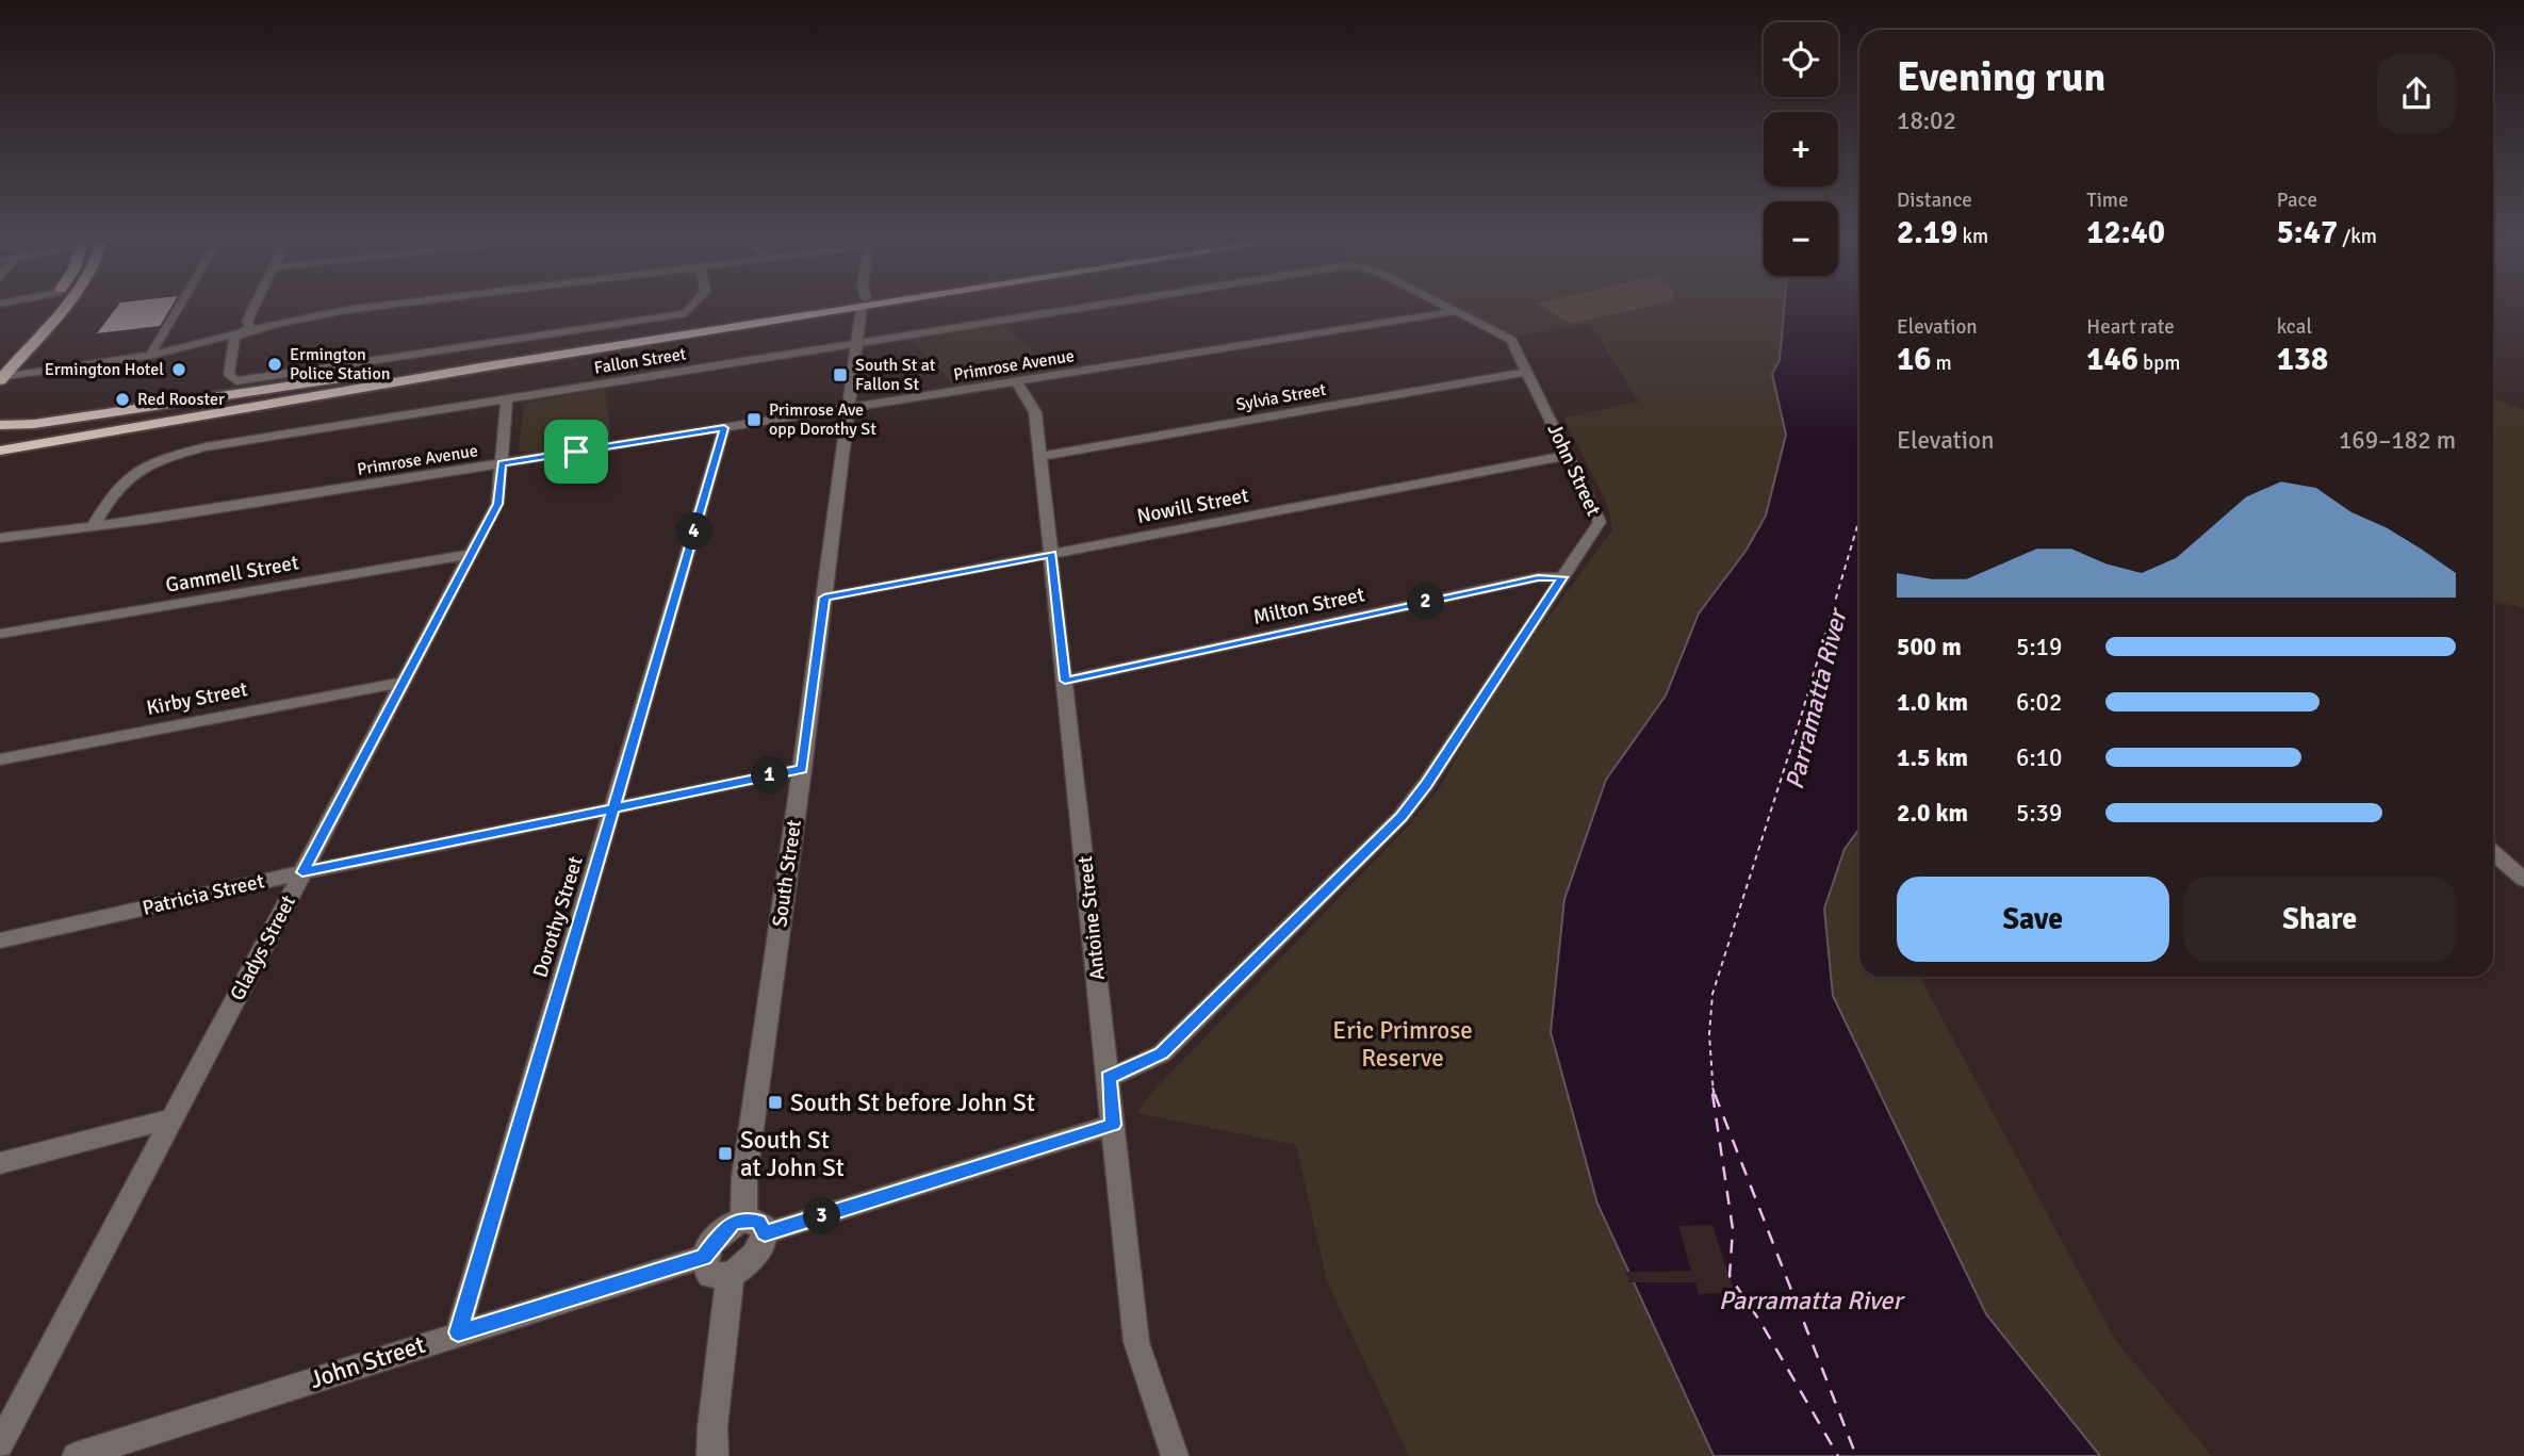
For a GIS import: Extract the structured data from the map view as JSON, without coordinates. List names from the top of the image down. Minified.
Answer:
{"streets":{"street":["Fallon Street","Primrose Avenue","Sylvia Street","John Street","Nowill Street","Gammell Street","Milton Street","Kirby Street","South Street","Patricia Street","Dorothy Street","Antoine Street","Gladys Street"]},"crossings":[["Fallon Street","Primrose Avenue"],["Fallon Street","South Street"],["Fallon Street","Gladys Street"],["Primrose Avenue","John Street"],["Primrose Avenue","South Street"],["Primrose Avenue","Dorothy Street"],["Primrose Avenue","Antoine Street"],["Primrose Avenue","Gladys Street"],["Sylvia Street","John Street"],["Sylvia Street","Antoine Street"],["John Street","Nowill Street"],["John Street","Milton Street"],["John Street","Dorothy Street"],["John Street","Antoine Street"],["Nowill Street","South Street"],["Nowill Street","Antoine Street"],["Gammell Street","Gladys Street"],["Milton Street","Antoine Street"],["Kirby Street","Gladys Street"],["South Street","Patricia Street"],["Patricia Street","Dorothy Street"],["Patricia Street","Gladys Street"]],"water":["Parramatta River"],"parks":["Eric Primrose Reserve"],"places":{"other":["Ermington Police Station","Ermington Hotel","Red Rooster"],"transit":["South St at Fallon St","Primrose Ave opp Dorothy St","South St before John St","South St at John St"]},"page":{"map_buttons":["+","−"],"heading":["Evening run","18:02"],"stats":[["Distance","2.19 km"],["Time","12:40"],["Pace","5:47 /km"],["Elevation","16 m"],["Heart rate","146 bpm"],["kcal","138"]],"chart":["Elevation","169–182 m"],"pins":["4","2","1","3"],"list":[{"name":"500 m","note":"5:19"},{"name":"1.0 km","note":"6:02"},{"name":"1.5 km","note":"6:10"},{"name":"2.0 km","note":"5:39"}],"buttons":["Save","Share"]}}
